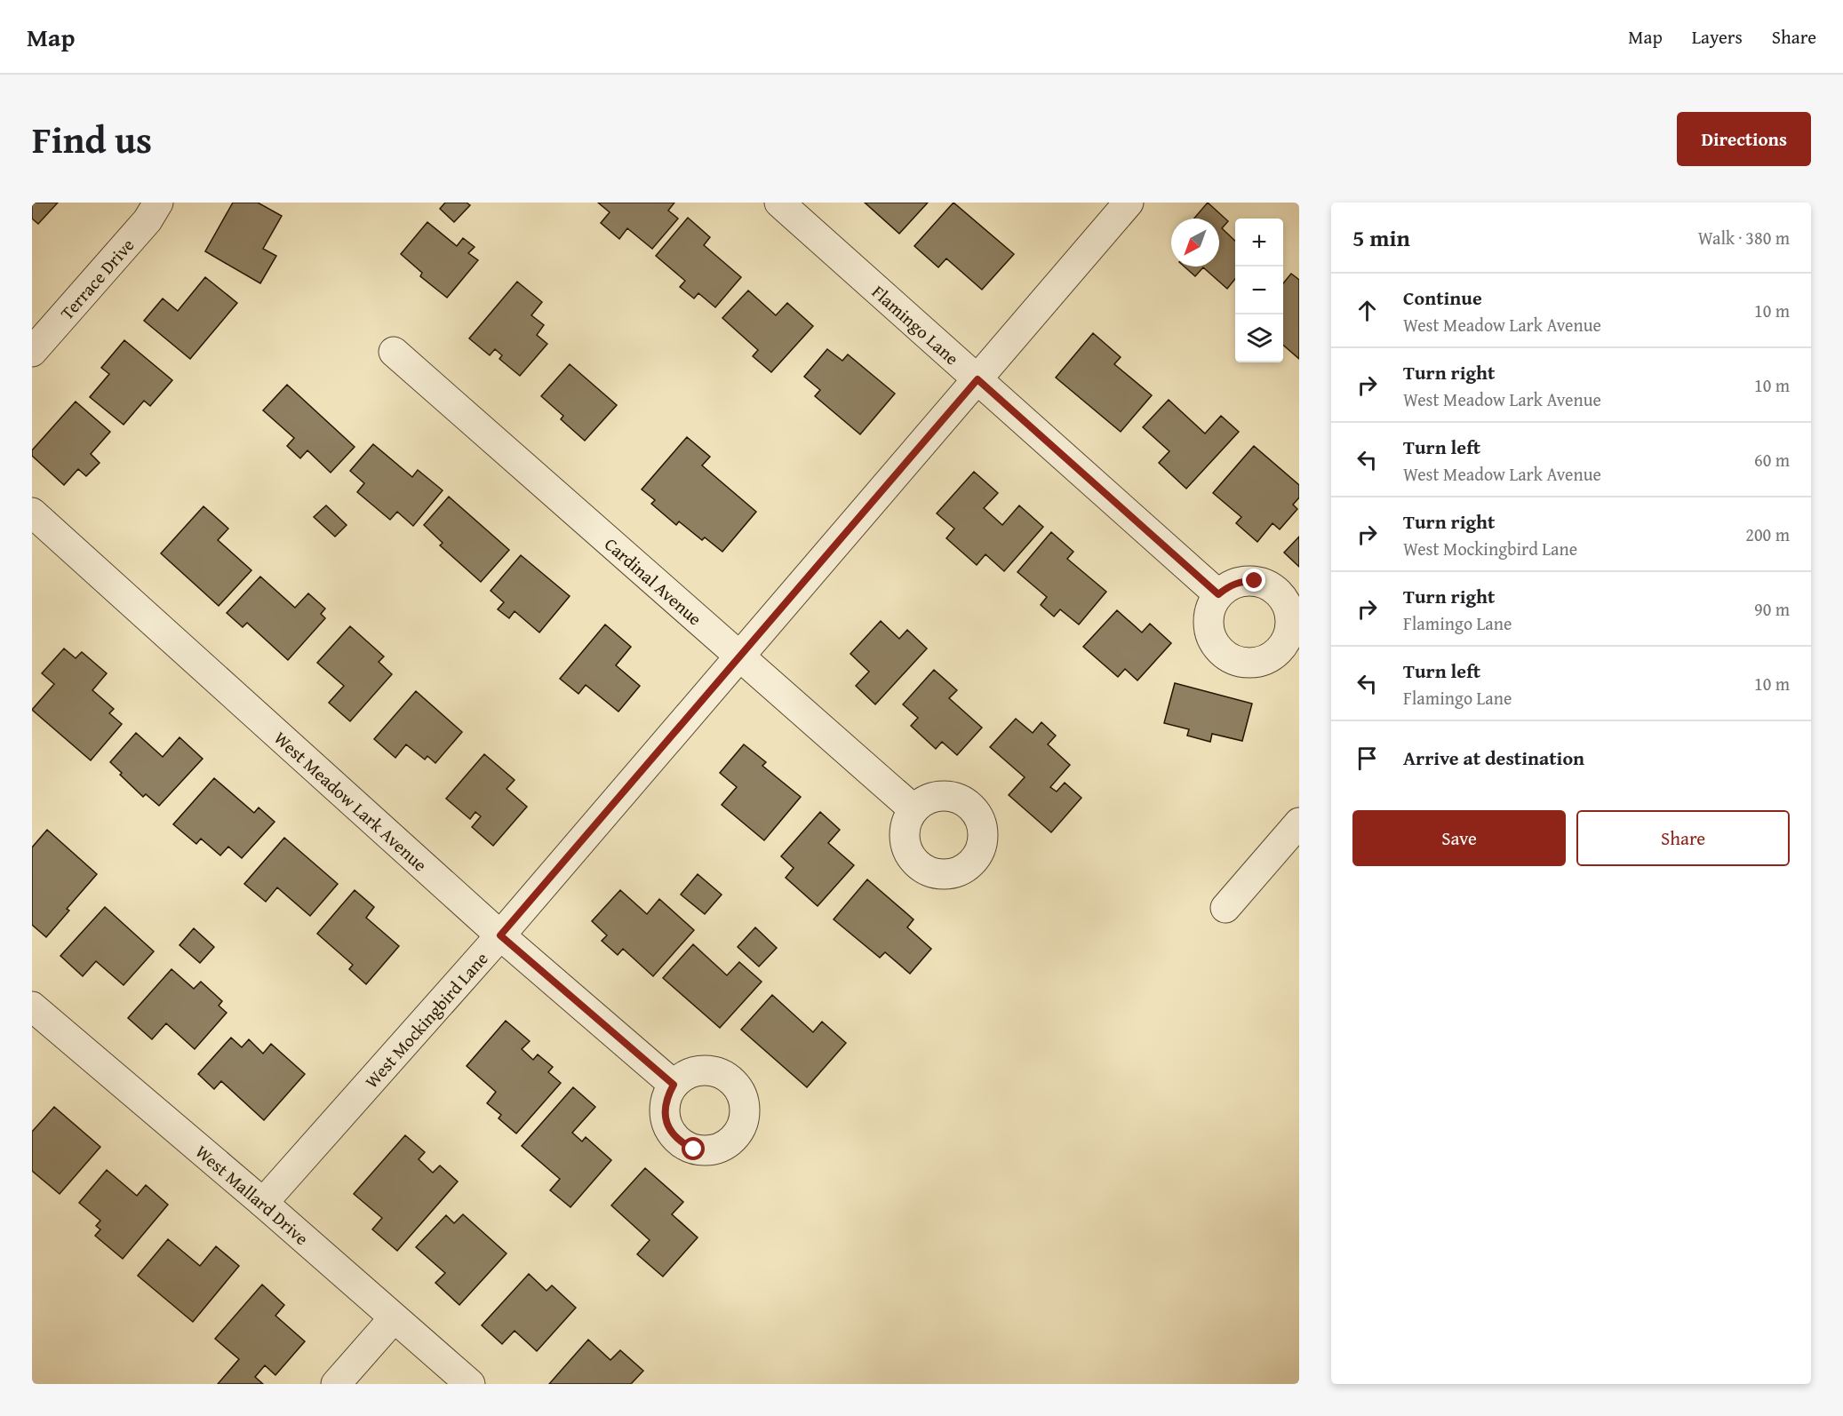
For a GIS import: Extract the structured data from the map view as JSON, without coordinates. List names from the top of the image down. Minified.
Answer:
{"streets":{"street":["Terrace Drive","Flamingo Lane","Cardinal Avenue","West Meadow Lark Avenue","West Mockingbird Lane","West Mallard Drive"]},"crossings":[["Flamingo Lane","West Mockingbird Lane"],["Cardinal Avenue","West Mockingbird Lane"],["West Meadow Lark Avenue","West Mockingbird Lane"],["West Mockingbird Lane","West Mallard Drive"]],"north":"bottom left","page":{"header":"Map","nav":["Map","Layers","Share"],"title":"Find us","buttons":["Directions",["Save","Share"]],"heading":["5 min","Walk · 380 m"],"map_buttons":["+","−"],"list":[["Continue","West Meadow Lark Avenue","10 m"],["Turn right","West Meadow Lark Avenue","10 m"],["Turn left","West Meadow Lark Avenue","60 m"],["Turn right","West Mockingbird Lane","200 m"],["Turn right","Flamingo Lane","90 m"],["Turn left","Flamingo Lane","10 m"],"Arrive at destination"]}}
